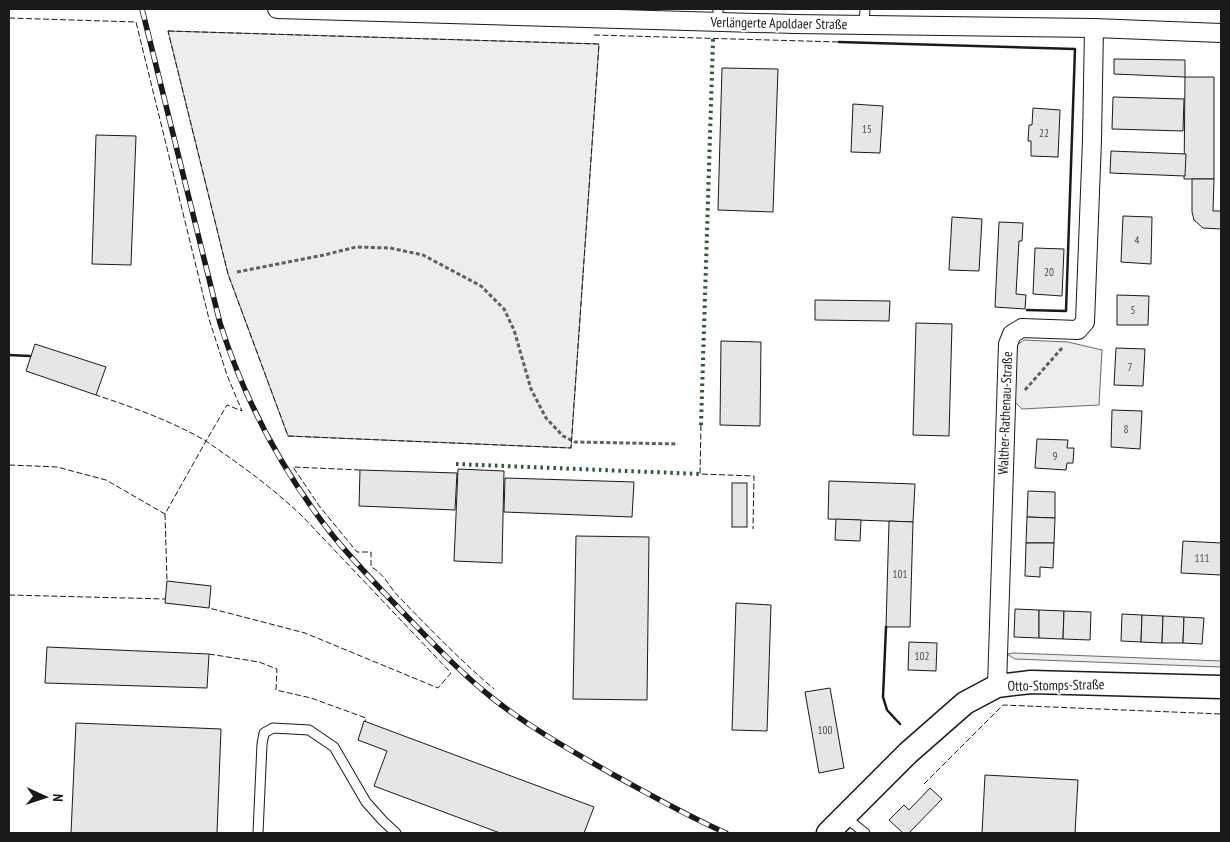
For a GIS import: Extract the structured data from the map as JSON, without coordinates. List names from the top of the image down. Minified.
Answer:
{"streets":{"street":["Verlängerte Apoldaer Straße","Walther-Rathenau-Straße","Otto-Stomps-Straße"]},"crossings":[["Walther-Rathenau-Straße","Otto-Stomps-Straße"]],"house_numbers":["15","22","4","20","5","7","8","9","111","101","102","100"],"north":"right"}
